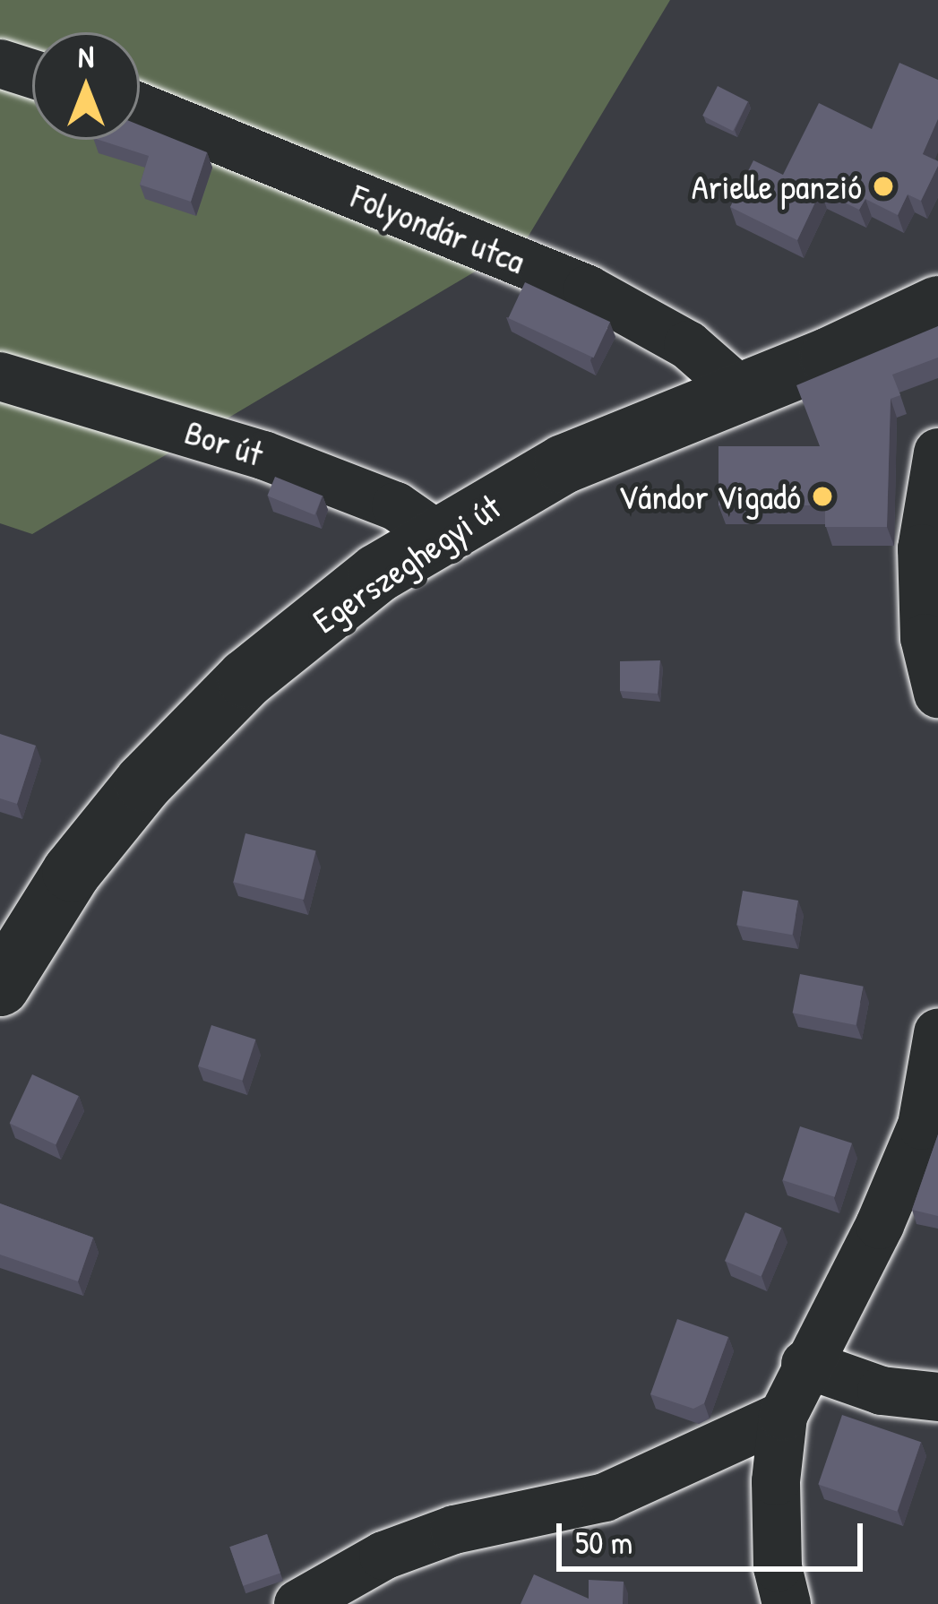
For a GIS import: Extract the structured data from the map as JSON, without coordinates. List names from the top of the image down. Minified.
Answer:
{"streets":{"street":["Folyondár utca","Bor út","Egerszeghegyi út"]},"crossings":[["Folyondár utca","Egerszeghegyi út"],["Bor út","Egerszeghegyi út"]],"places":["Arielle panzió","Vándor Vigadó"],"scale_bar":"50 m","north":"top"}
